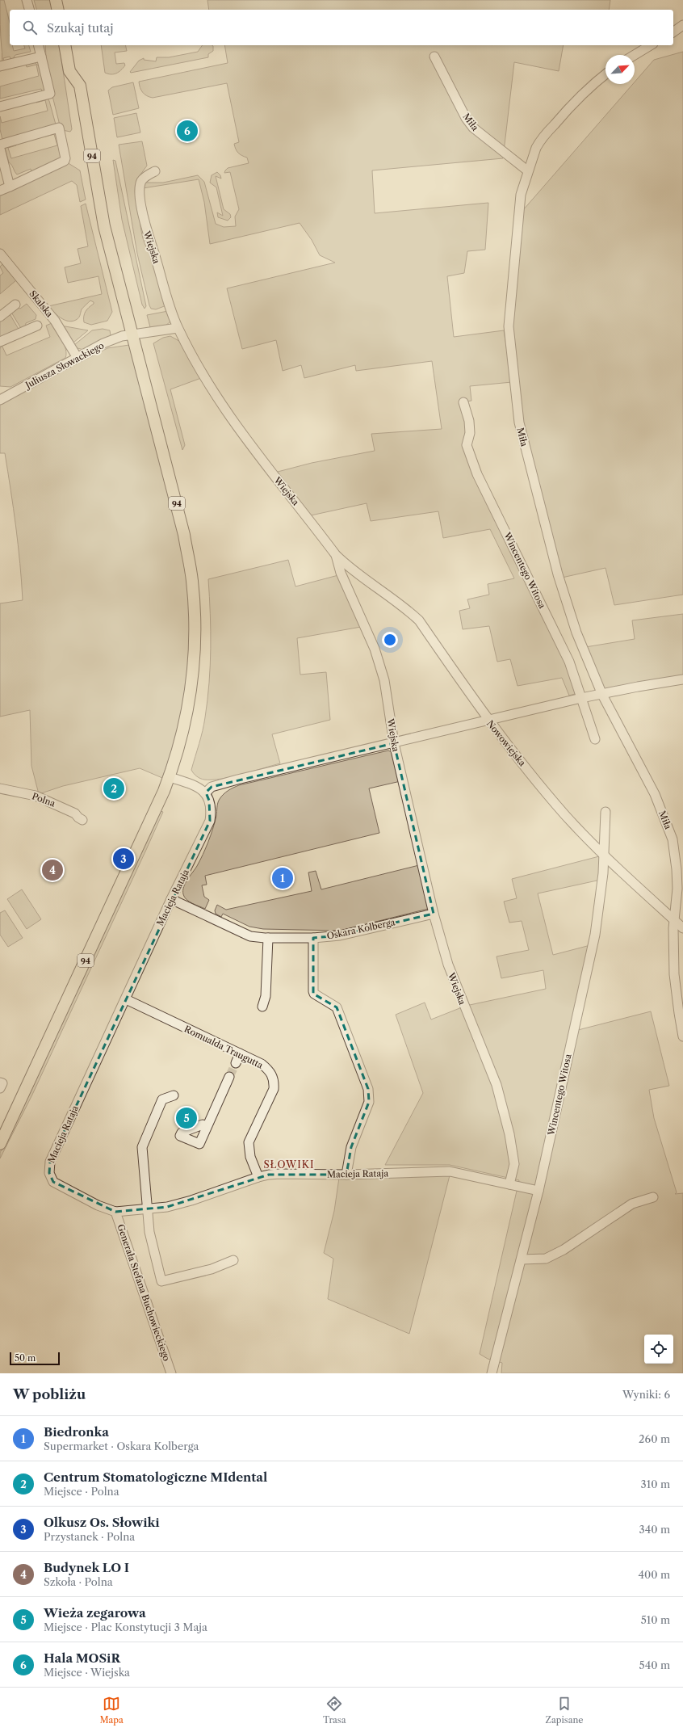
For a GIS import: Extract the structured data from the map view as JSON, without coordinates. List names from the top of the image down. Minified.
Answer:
{"streets":{"main road":["94"],"street":["Miła","Wiejska","Skalska","Juliusza Słowackiego","Wincentego Witosa","Nowowiejska","Polna","Macieja Rataja","Oskara Kolberga","Romualda Traugutta","Generała Stefana Buchowieckiego"]},"crossings":[["Miła","Nowowiejska"],["94","Juliusza Słowackiego"],["Wiejska","Juliusza Słowackiego"],["Wiejska","Nowowiejska"],["Wiejska","Macieja Rataja"],["Wiejska","Oskara Kolberga"],["Skalska","Juliusza Słowackiego"],["Wincentego Witosa","Nowowiejska"],["Wincentego Witosa","Macieja Rataja"],["Macieja Rataja","Oskara Kolberga"],["Macieja Rataja","Romualda Traugutta"],["Macieja Rataja","Generała Stefana Buchowieckiego"]],"districts":["SŁOWIKI"],"scale_bar":"50 m","north":"top right","page":{"search":"Szukaj tutaj","pins":["6","2","3","4","1","5"],"scale":"50 m","heading":["W pobliżu","Wyniki: 6"],"list":[{"mark":"1","name":"Biedronka","note":"Supermarket · Oskara Kolberga","value":"260 m"},{"mark":"2","name":"Centrum Stomatologiczne MIdental","note":"Miejsce · Polna","value":"310 m"},{"mark":"3","name":"Olkusz Os. Słowiki","note":"Przystanek · Polna","value":"340 m"},{"mark":"4","name":"Budynek LO I","note":"Szkoła · Polna","value":"400 m"},{"mark":"5","name":"Wieża zegarowa","note":"Miejsce · Plac Konstytucji 3 Maja","value":"510 m"},{"mark":"6","name":"Hala MOSiR","note":"Miejsce · Wiejska","value":"540 m"}],"nav":["Mapa","Trasa","Zapisane"]}}
